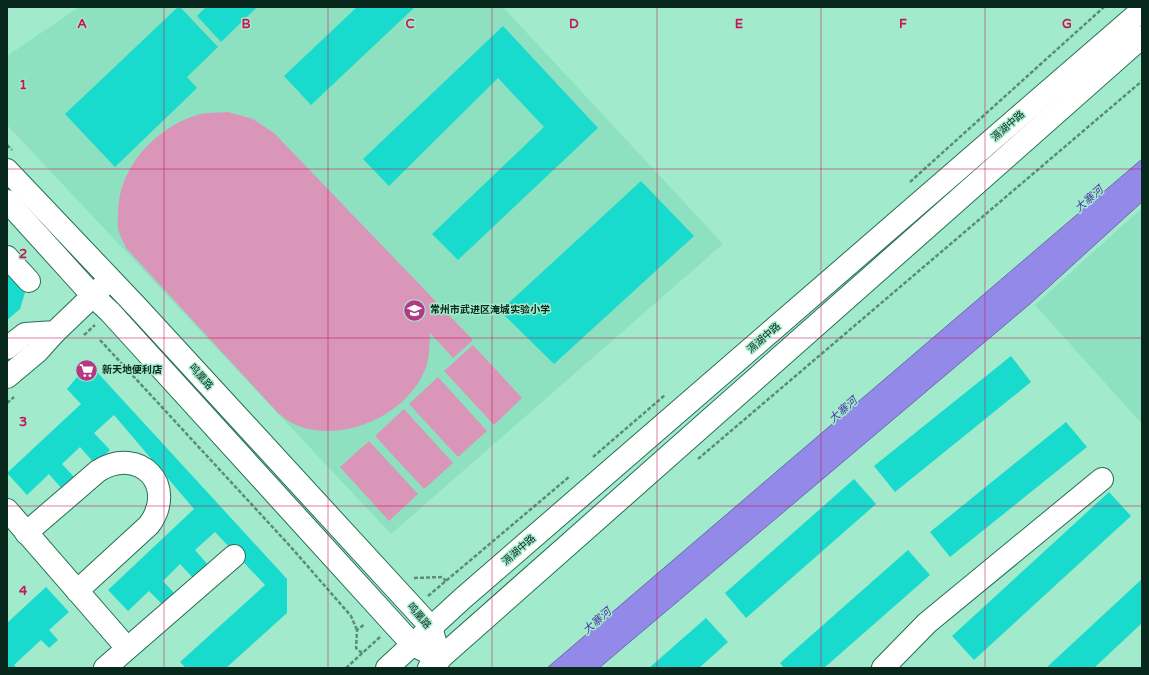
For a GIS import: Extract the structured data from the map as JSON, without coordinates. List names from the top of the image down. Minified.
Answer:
{"streets":{"main road":["滆湖中路","鸣凰路"]},"crossings":[["滆湖中路","鸣凰路"]],"water":["大寨河"],"places":{"school or university":["常州市武进区淹城实验小学"],"supermarket":["新天地便利店"]},"grid":{"columns":["A","B","C","D","E","F","G"],"rows":["1","2","3","4"]}}
